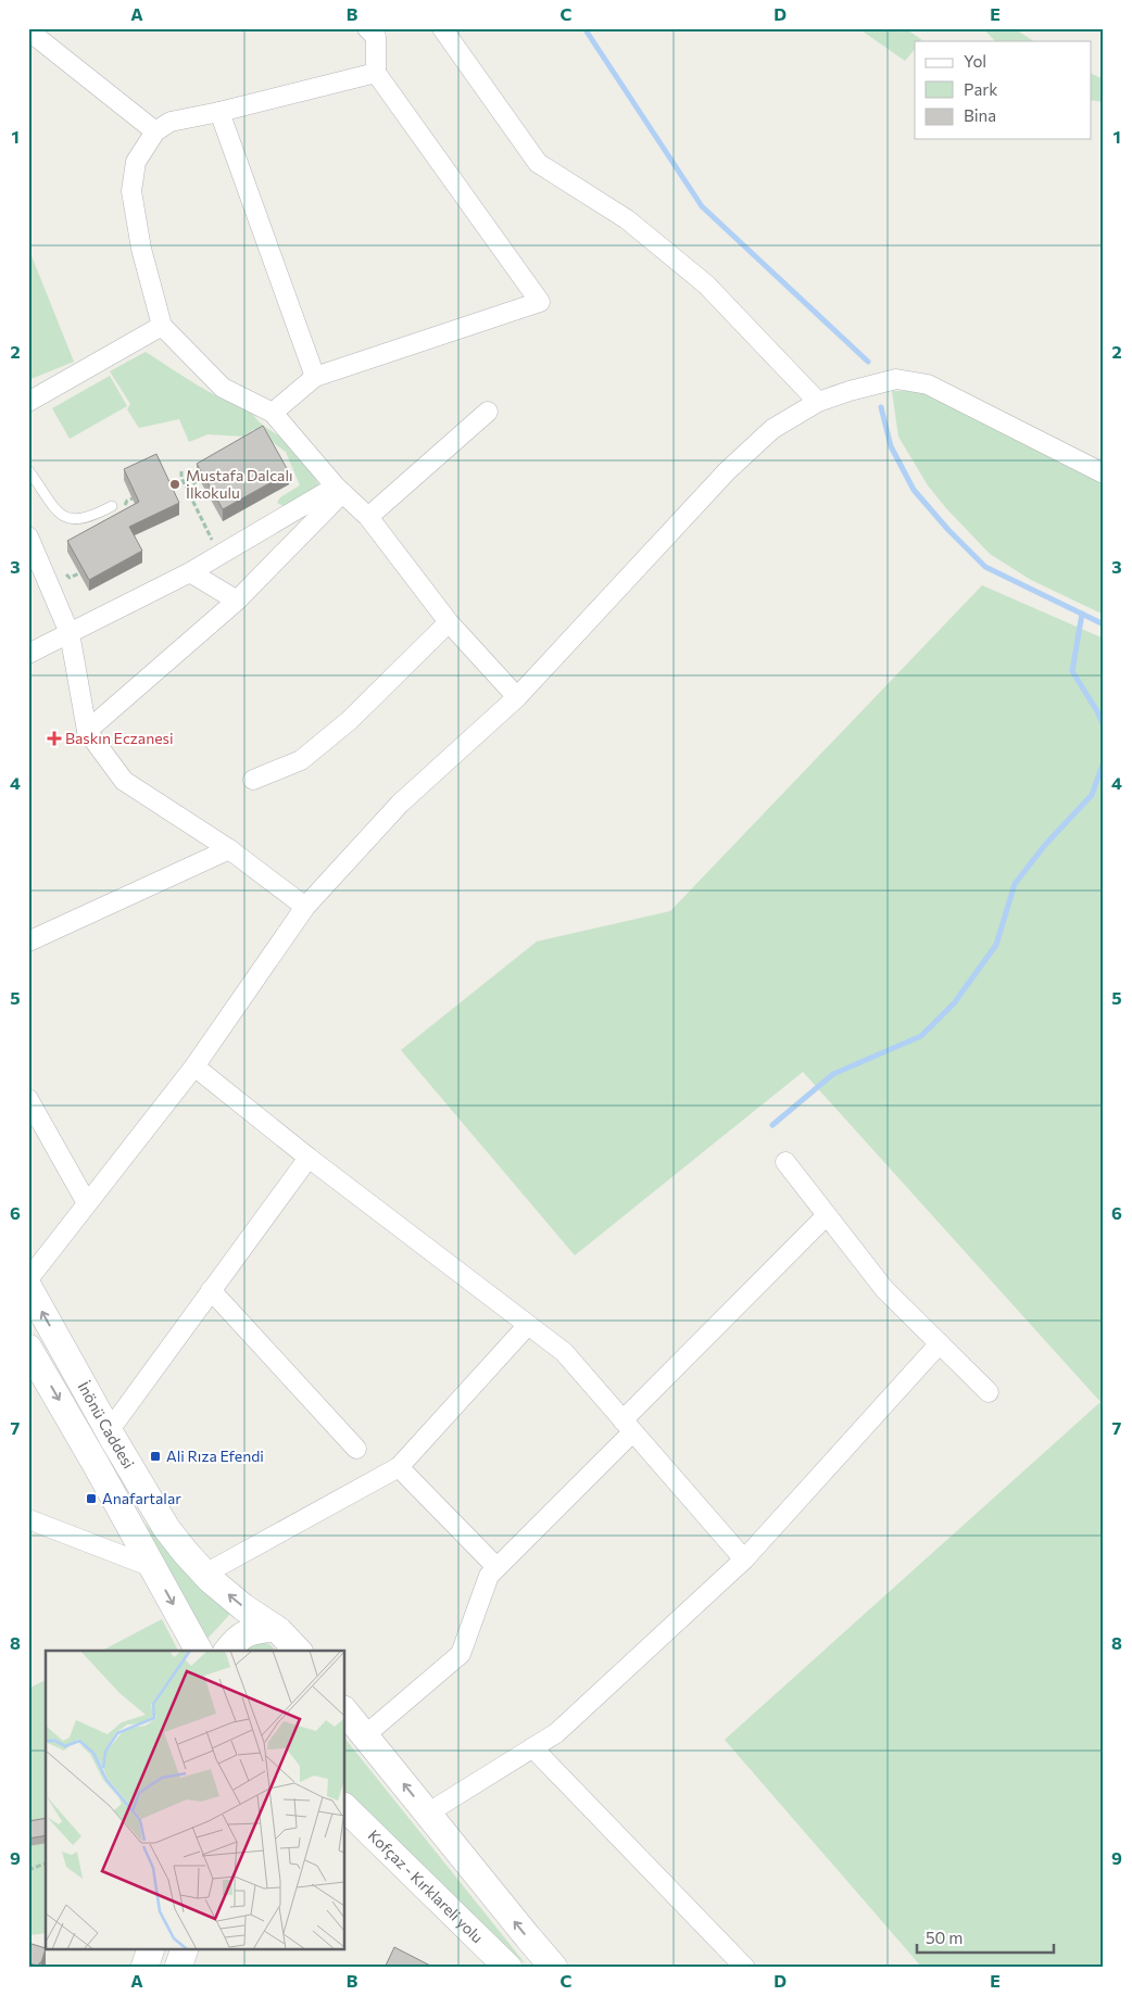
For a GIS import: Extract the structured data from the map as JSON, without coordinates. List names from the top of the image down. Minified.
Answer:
{"streets":{"main road":["İnönü Caddesi","Kofçaz - Kırklareli yolu"]},"places":{"other":["Mustafa Dalcalı İlkokulu"],"health":["Baskın Eczanesi"],"transit":["Ali Rıza Efendi","Anafartalar"]},"legend":["Yol","Park","Bina"],"scale_bar":"50 m","grid":{"columns":["A","B","C","D","E"],"rows":["1","2","3","4","5","6","7","8","9"]}}
